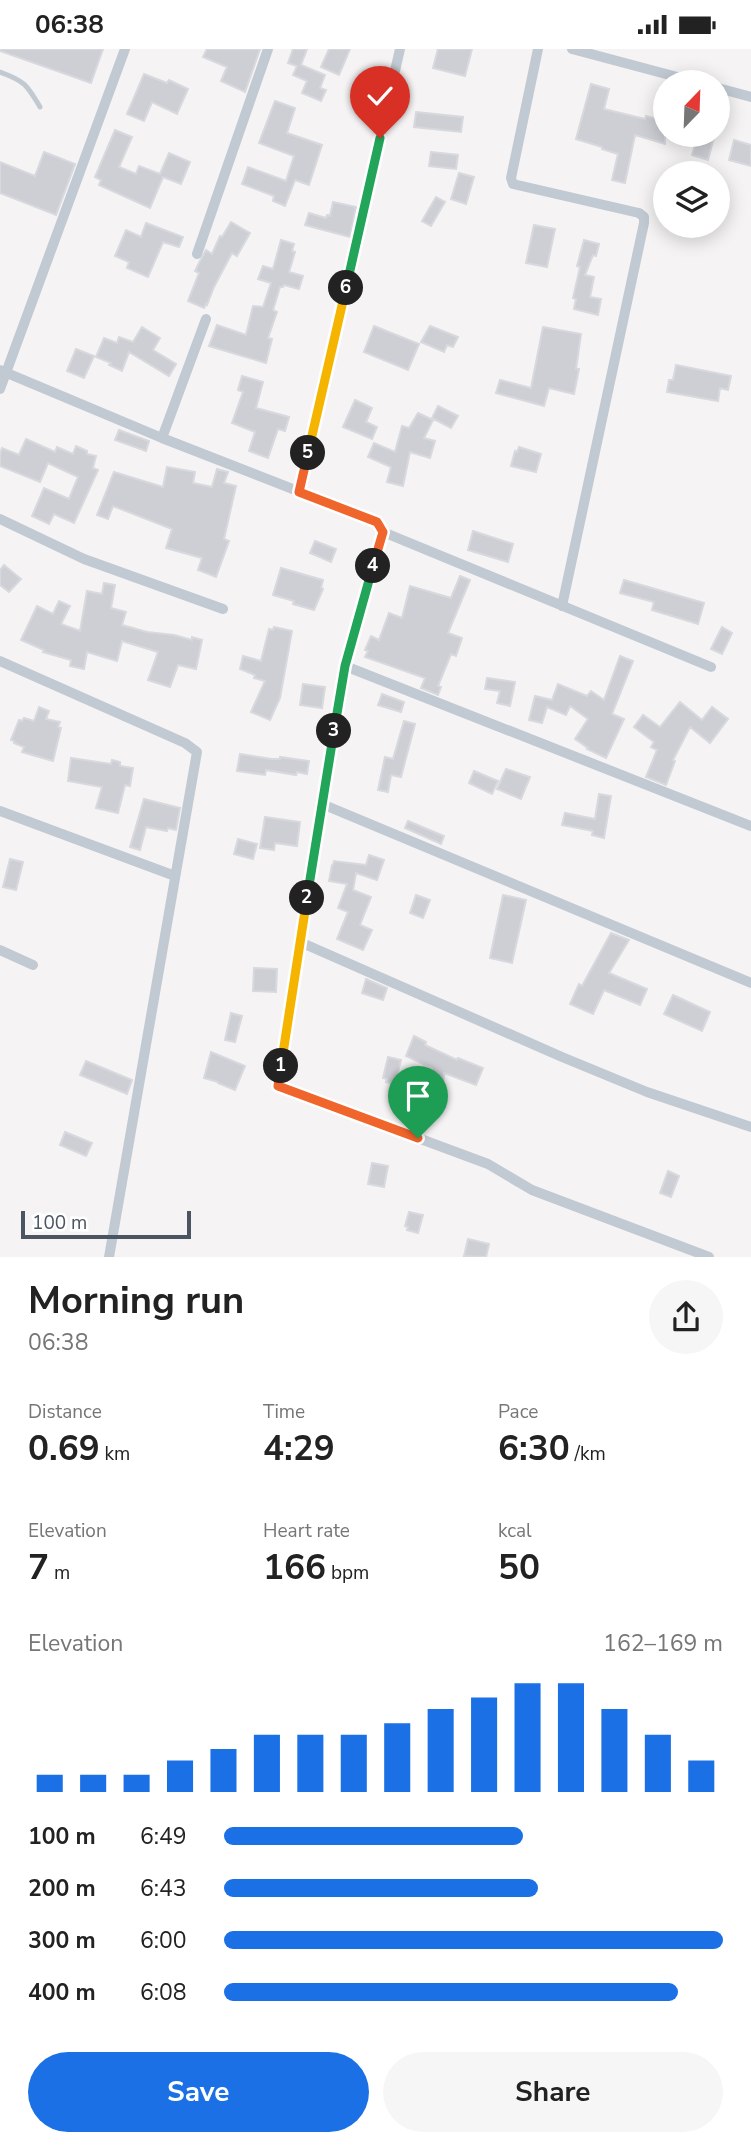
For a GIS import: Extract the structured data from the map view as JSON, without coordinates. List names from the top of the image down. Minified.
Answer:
{"scale_bar":"100 m","north":"top right","page":{"status":"06:38","pins":["6","5","4","3","2","1"],"scale":"100 m","heading":["Morning run","06:38"],"stats":[["Distance","0.69 km"],["Time","4:29"],["Pace","6:30 /km"],["Elevation","7 m"],["Heart rate","166 bpm"],["kcal","50"]],"chart":["Elevation","162–169 m"],"list":[{"name":"100 m","note":"6:49"},{"name":"200 m","note":"6:43"},{"name":"300 m","note":"6:00"},{"name":"400 m","note":"6:08"}],"buttons":["Save","Share"]}}
